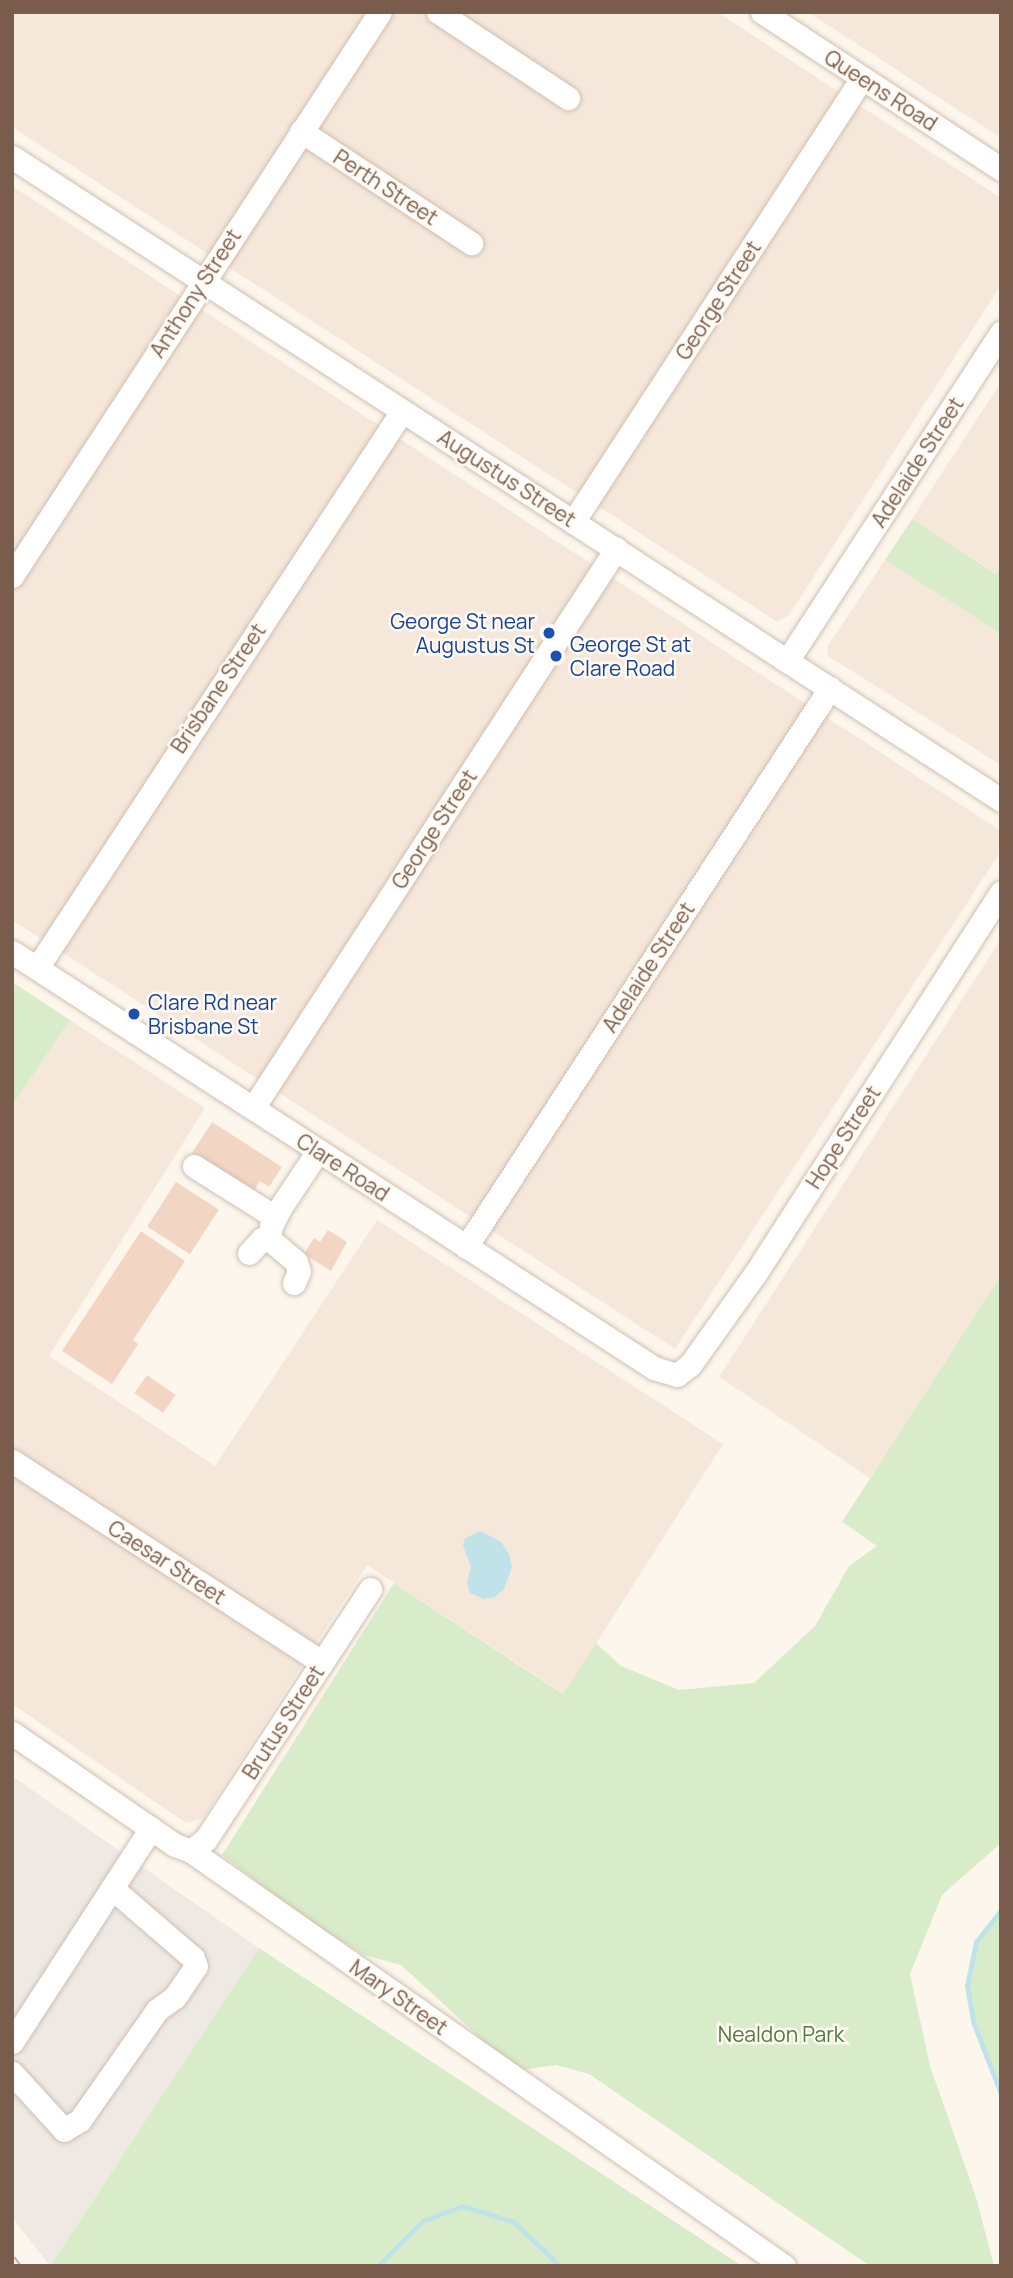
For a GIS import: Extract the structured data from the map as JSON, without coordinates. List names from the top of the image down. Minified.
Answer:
{"streets":{"street":["Queens Road","Perth Street","Anthony Street","George Street","Adelaide Street","Augustus Street","Brisbane Street","Hope Street","Clare Road","Caesar Street","Brutus Street","Mary Street"]},"crossings":[["Queens Road","George Street"],["Perth Street","Anthony Street"],["Anthony Street","Augustus Street"],["George Street","Augustus Street"],["George Street","Clare Road"],["Adelaide Street","Augustus Street"],["Adelaide Street","Clare Road"],["Augustus Street","Brisbane Street"],["Brisbane Street","Clare Road"],["Hope Street","Clare Road"],["Caesar Street","Brutus Street"],["Brutus Street","Mary Street"]],"parks":["Nealdon Park"],"places":["George St near Augustus St","George St at Clare Road","Clare Rd near Brisbane St"]}
